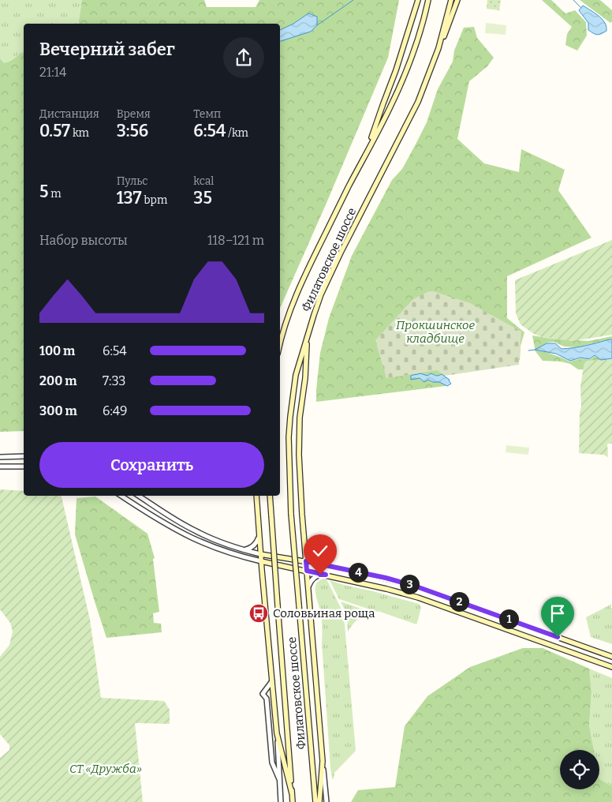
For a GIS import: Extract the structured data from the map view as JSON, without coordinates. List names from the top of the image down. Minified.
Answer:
{"streets":{"main road":["Филатовское шоссе"]},"parks":["Прокшинское кладбище","СТ «Дружба»"],"places":{"bus stop":["Соловьиная роща"]},"page":{"heading":["Вечерний забег","21:14"],"stats":[["Дистанция","0.57 km"],["Время","3:56"],["Темп","6:54 /km"],["5 m"],["Пульс","137 bpm"],["kcal","35"]],"chart":["Набор высоты","118–121 m"],"list":[{"name":"100 m","note":"6:54"},{"name":"200 m","note":"7:33"},{"name":"300 m","note":"6:49"}],"buttons":"Сохранить","pins":["4","3","2","1"]}}
